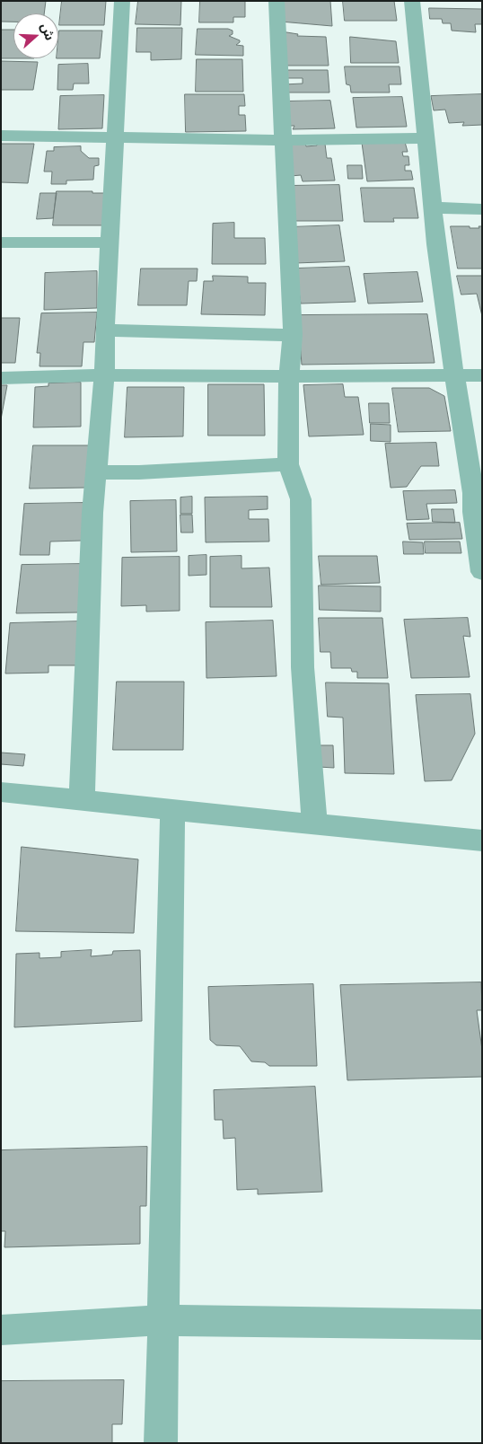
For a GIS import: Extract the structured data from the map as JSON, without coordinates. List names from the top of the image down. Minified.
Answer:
{"north":"right"}
